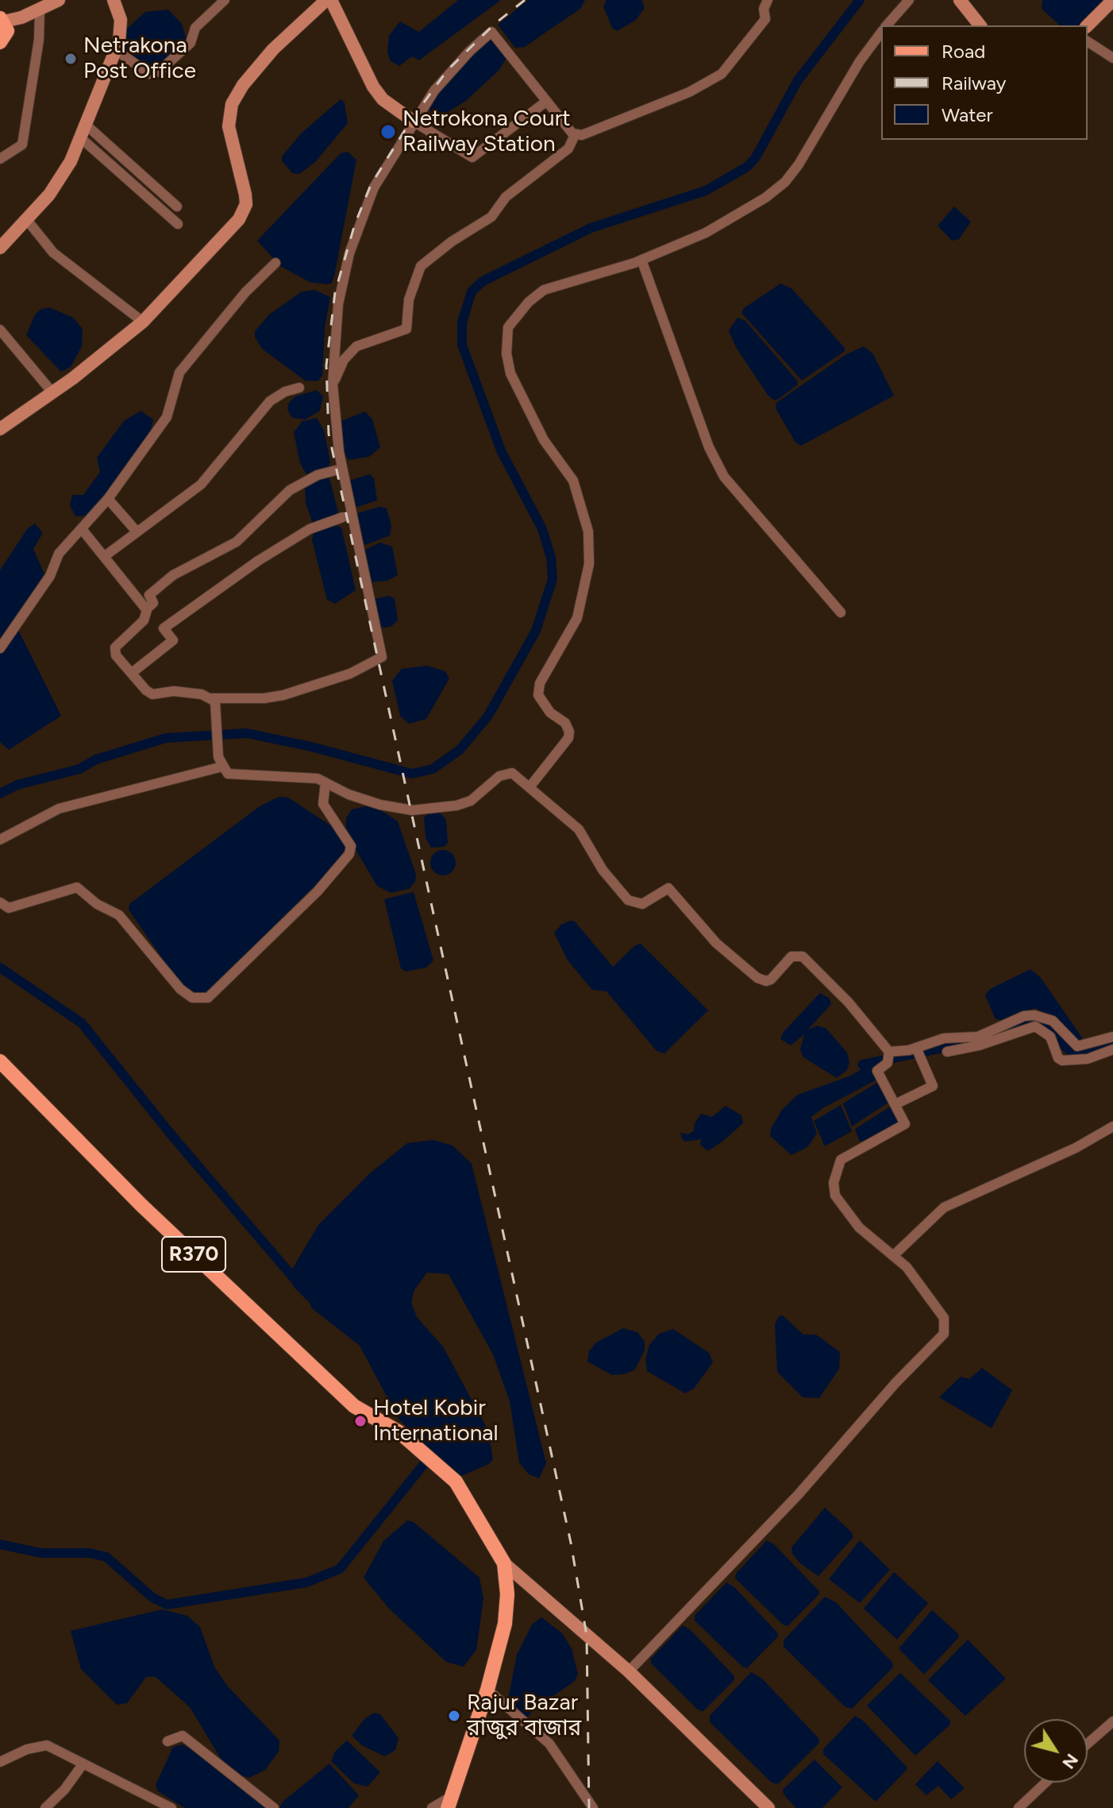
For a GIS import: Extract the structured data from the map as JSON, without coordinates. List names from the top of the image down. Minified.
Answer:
{"streets":{"main road":["R370"]},"places":["Netrakona Post Office","Netrokona Court Railway Station","Hotel Kobir International","Rajur Bazar রাজুর বাজার"],"legend":["Road","Railway","Water"],"north":"bottom right"}
